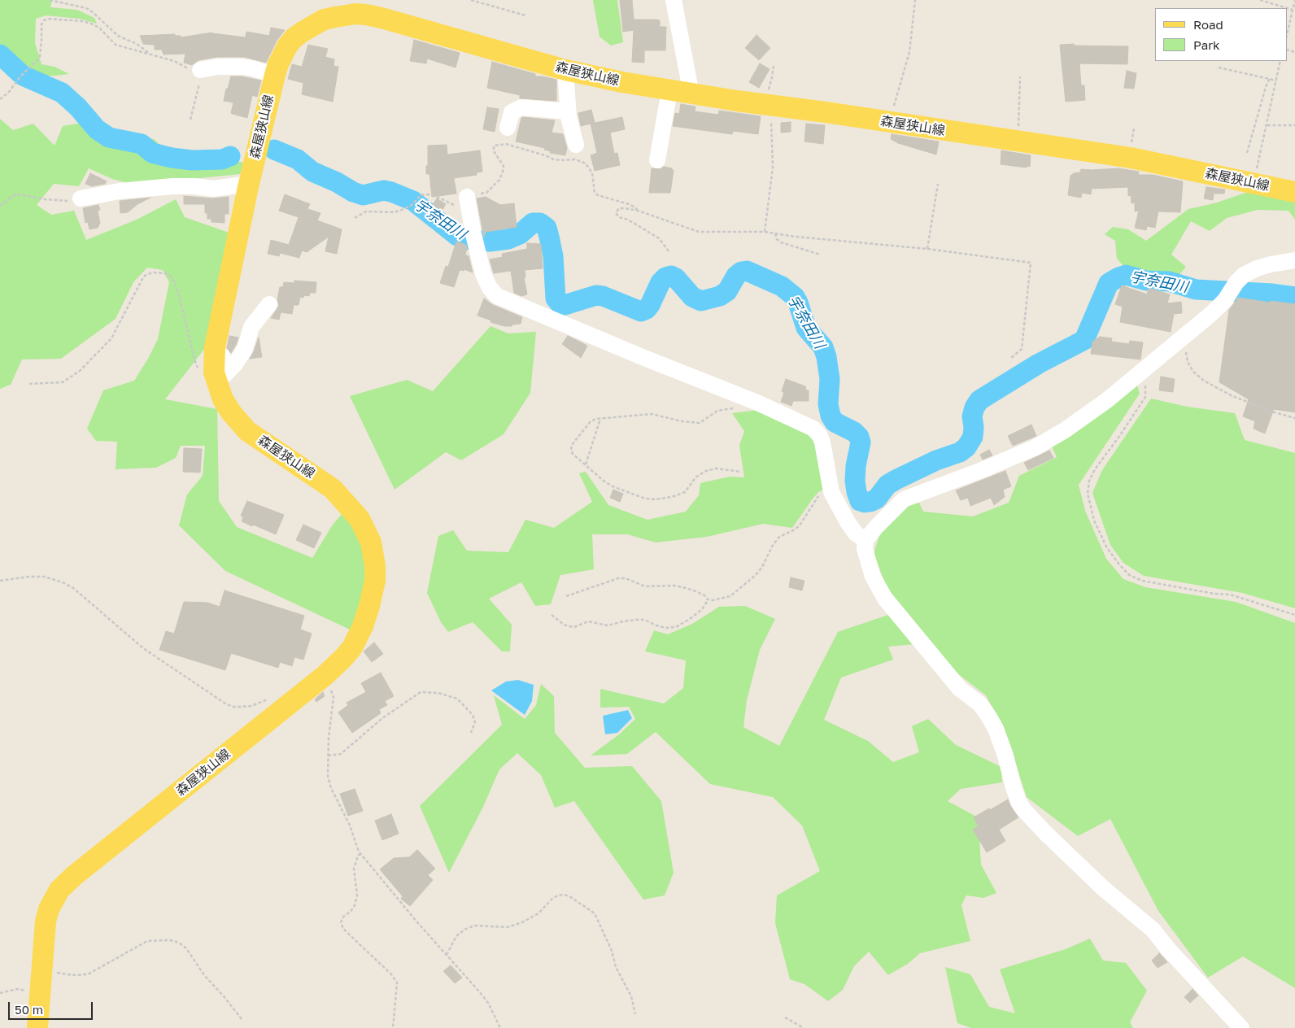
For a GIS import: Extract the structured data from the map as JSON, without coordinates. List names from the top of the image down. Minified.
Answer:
{"streets":{"main road":["森屋狭山線"]},"water":["宇奈田川"],"legend":["Road","Park"],"scale_bar":"50 m"}
